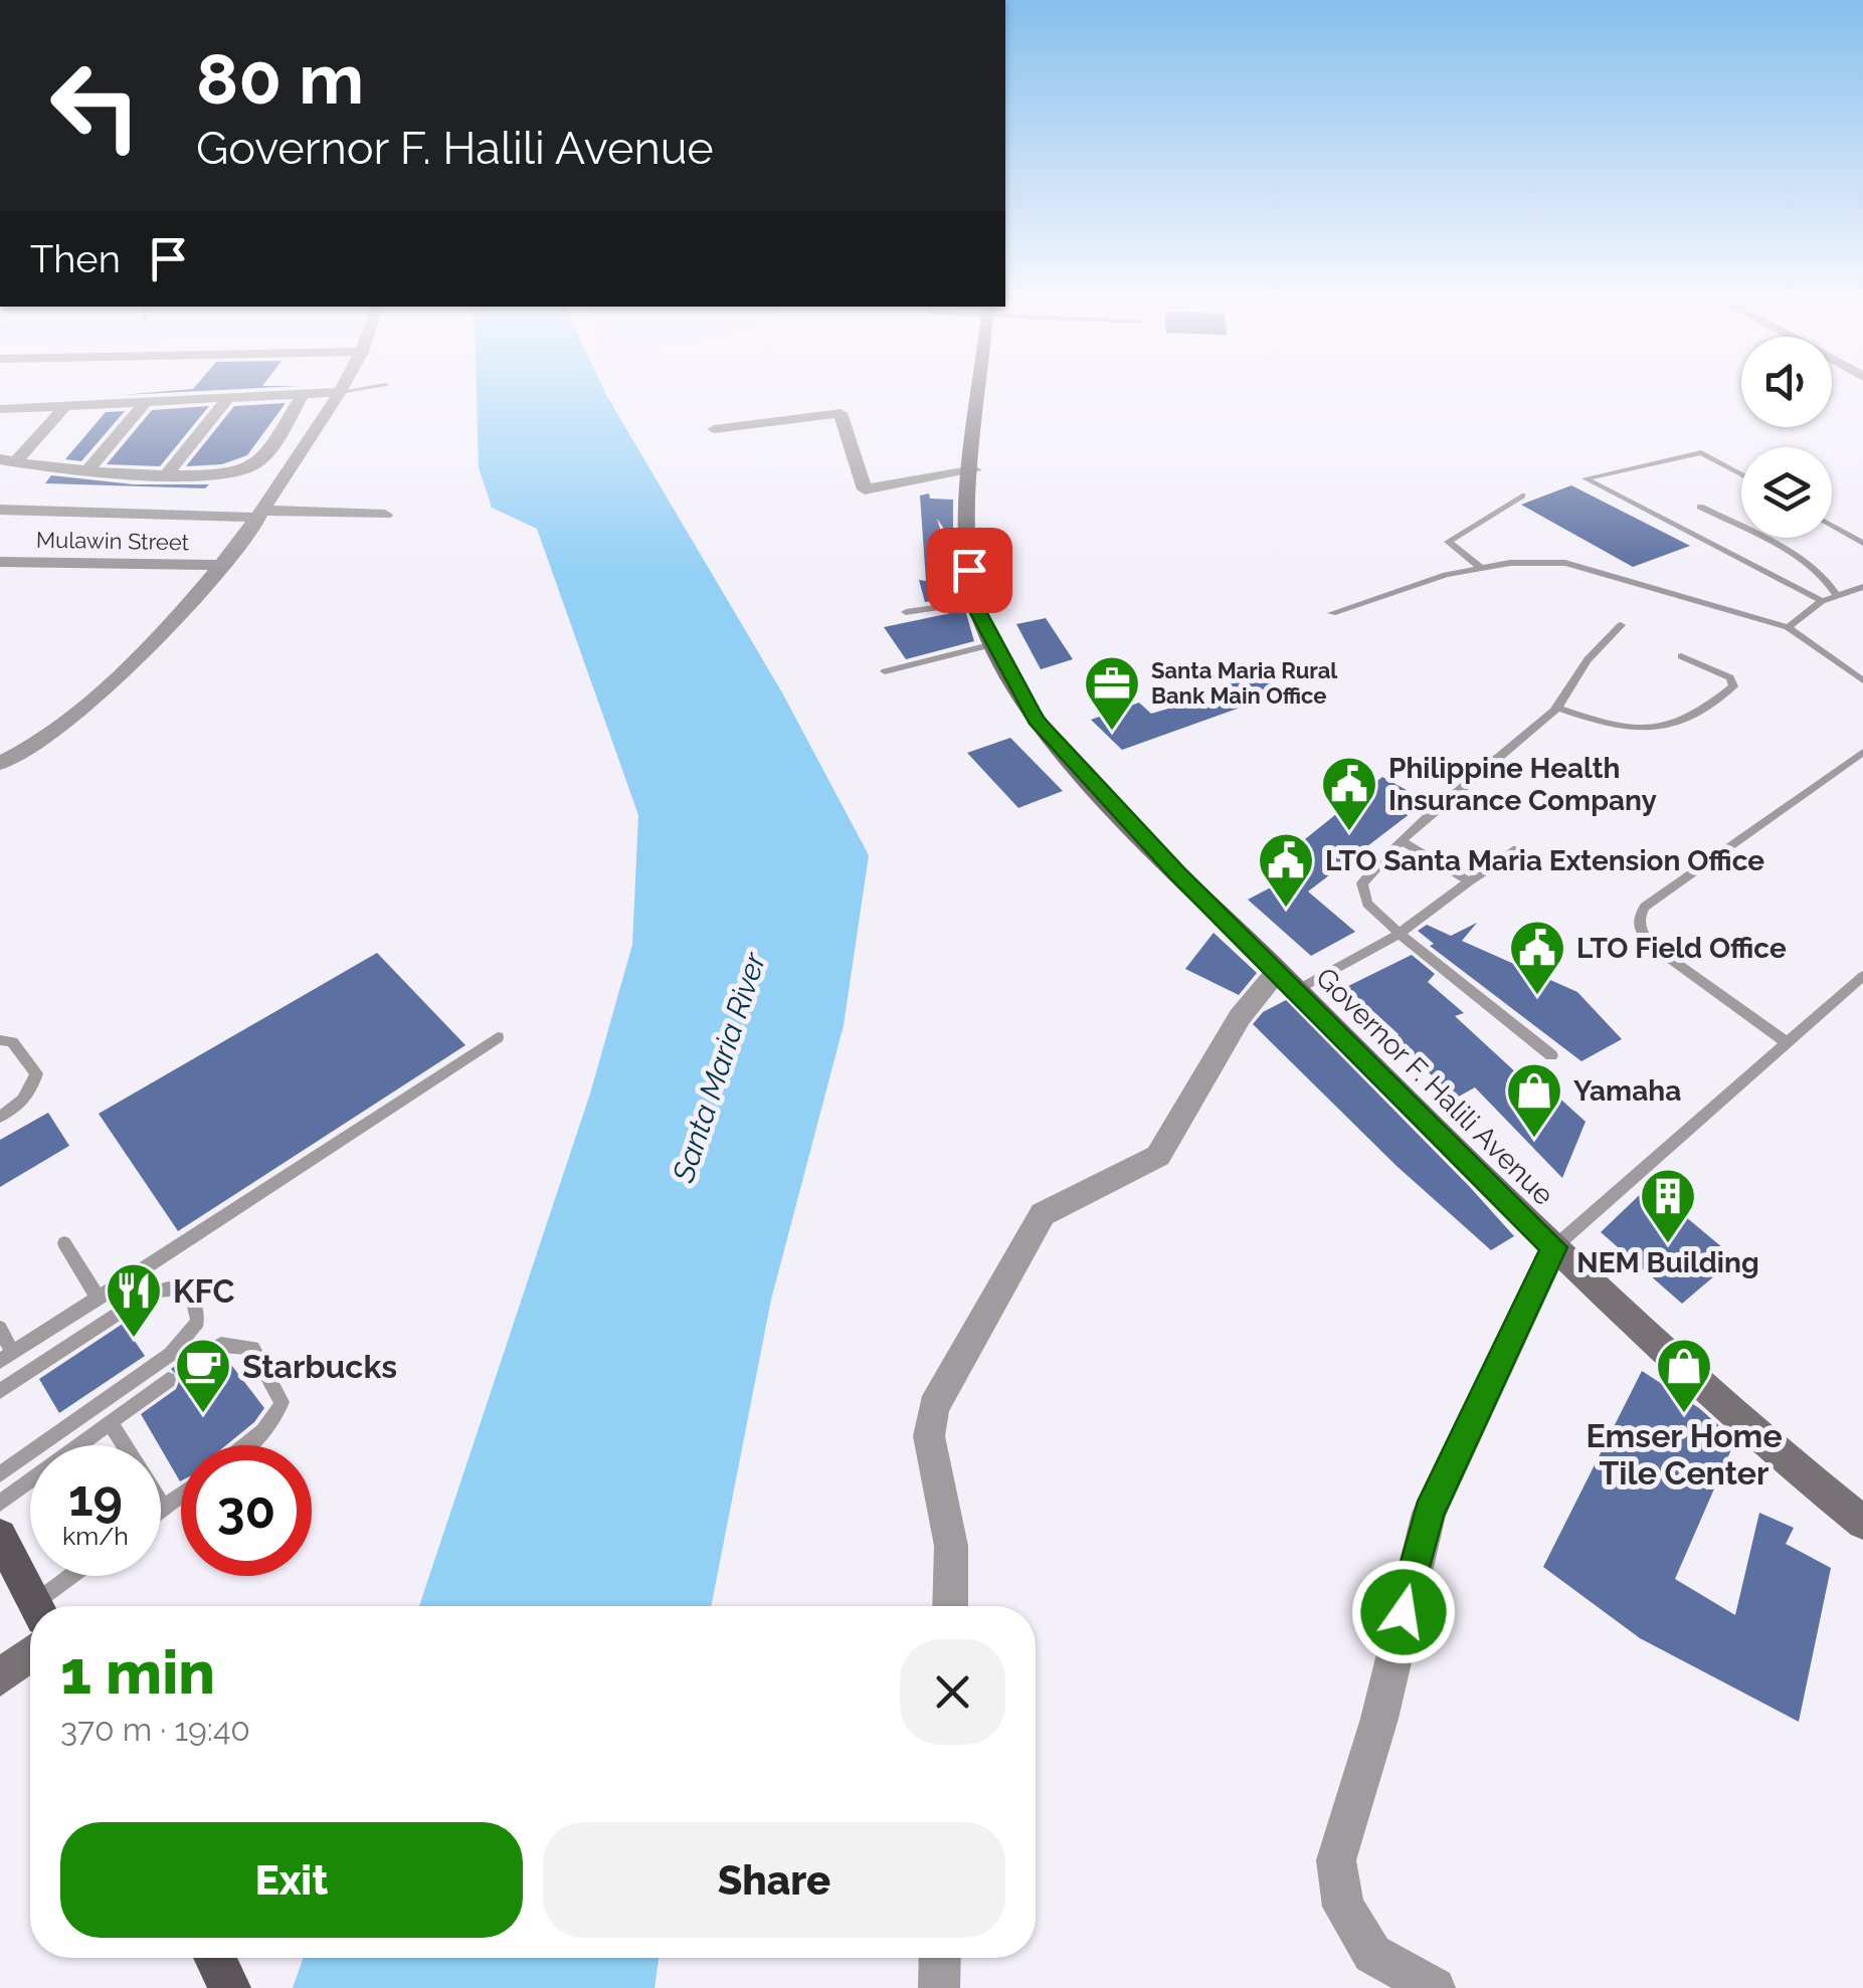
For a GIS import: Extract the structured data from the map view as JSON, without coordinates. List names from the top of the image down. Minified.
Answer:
{"streets":{"main road":["Governor F. Halili Avenue"],"street":["Mulawin Street"]},"water":["Santa Maria River"],"places":{"office":["Santa Maria Rural Bank Main Office"],"public building":["Philippine Health Insurance Company","LTO Santa Maria Extension Office","LTO Field Office"],"shop":["Yamaha","Emser Home Tile Center"],"building":["NEM Building"],"restaurant":["KFC"],"cafe":["Starbucks"]},"page":{"turn":["80 m","Governor F. Halili Avenue"],"then":"Then","speed":"19 km/h","limit":"30","heading":["1 min","370 m · 19:40"],"buttons":["Exit","Share"]}}
